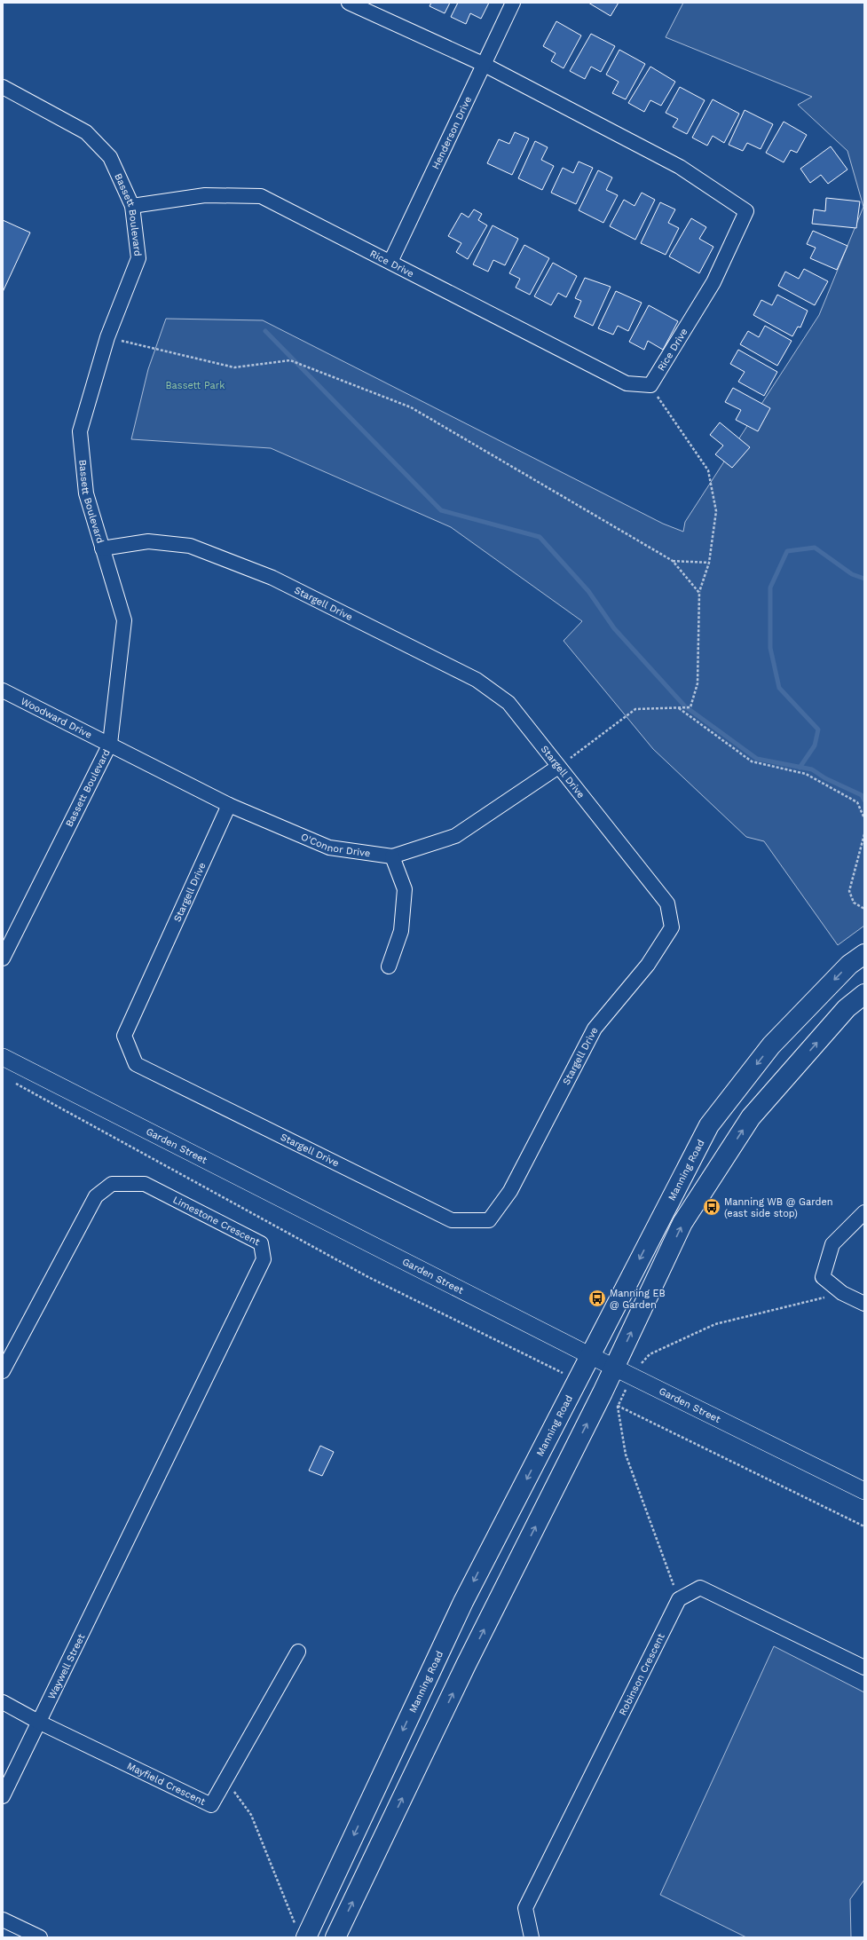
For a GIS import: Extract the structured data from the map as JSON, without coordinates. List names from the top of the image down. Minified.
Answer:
{"streets":{"main road":["Manning Road"],"street":["Henderson Drive","Bassett Boulevard","Rice Drive","Stargell Drive","Woodward Drive","O'Connor Drive","Garden Street","Limestone Crescent","Waywell Street","Robinson Crescent","Mayfield Crescent"]},"crossings":[["Henderson Drive","Rice Drive"],["Bassett Boulevard","Rice Drive"],["Bassett Boulevard","Stargell Drive"],["Bassett Boulevard","Woodward Drive"],["Bassett Boulevard","O'Connor Drive"],["Stargell Drive","O'Connor Drive"],["Woodward Drive","O'Connor Drive"],["Garden Street","Manning Road"],["Limestone Crescent","Waywell Street"],["Waywell Street","Mayfield Crescent"]],"parks":["Bassett Park"],"places":{"bus stop":["Manning WB @ Garden (east side stop)","Manning EB @ Garden"]}}
